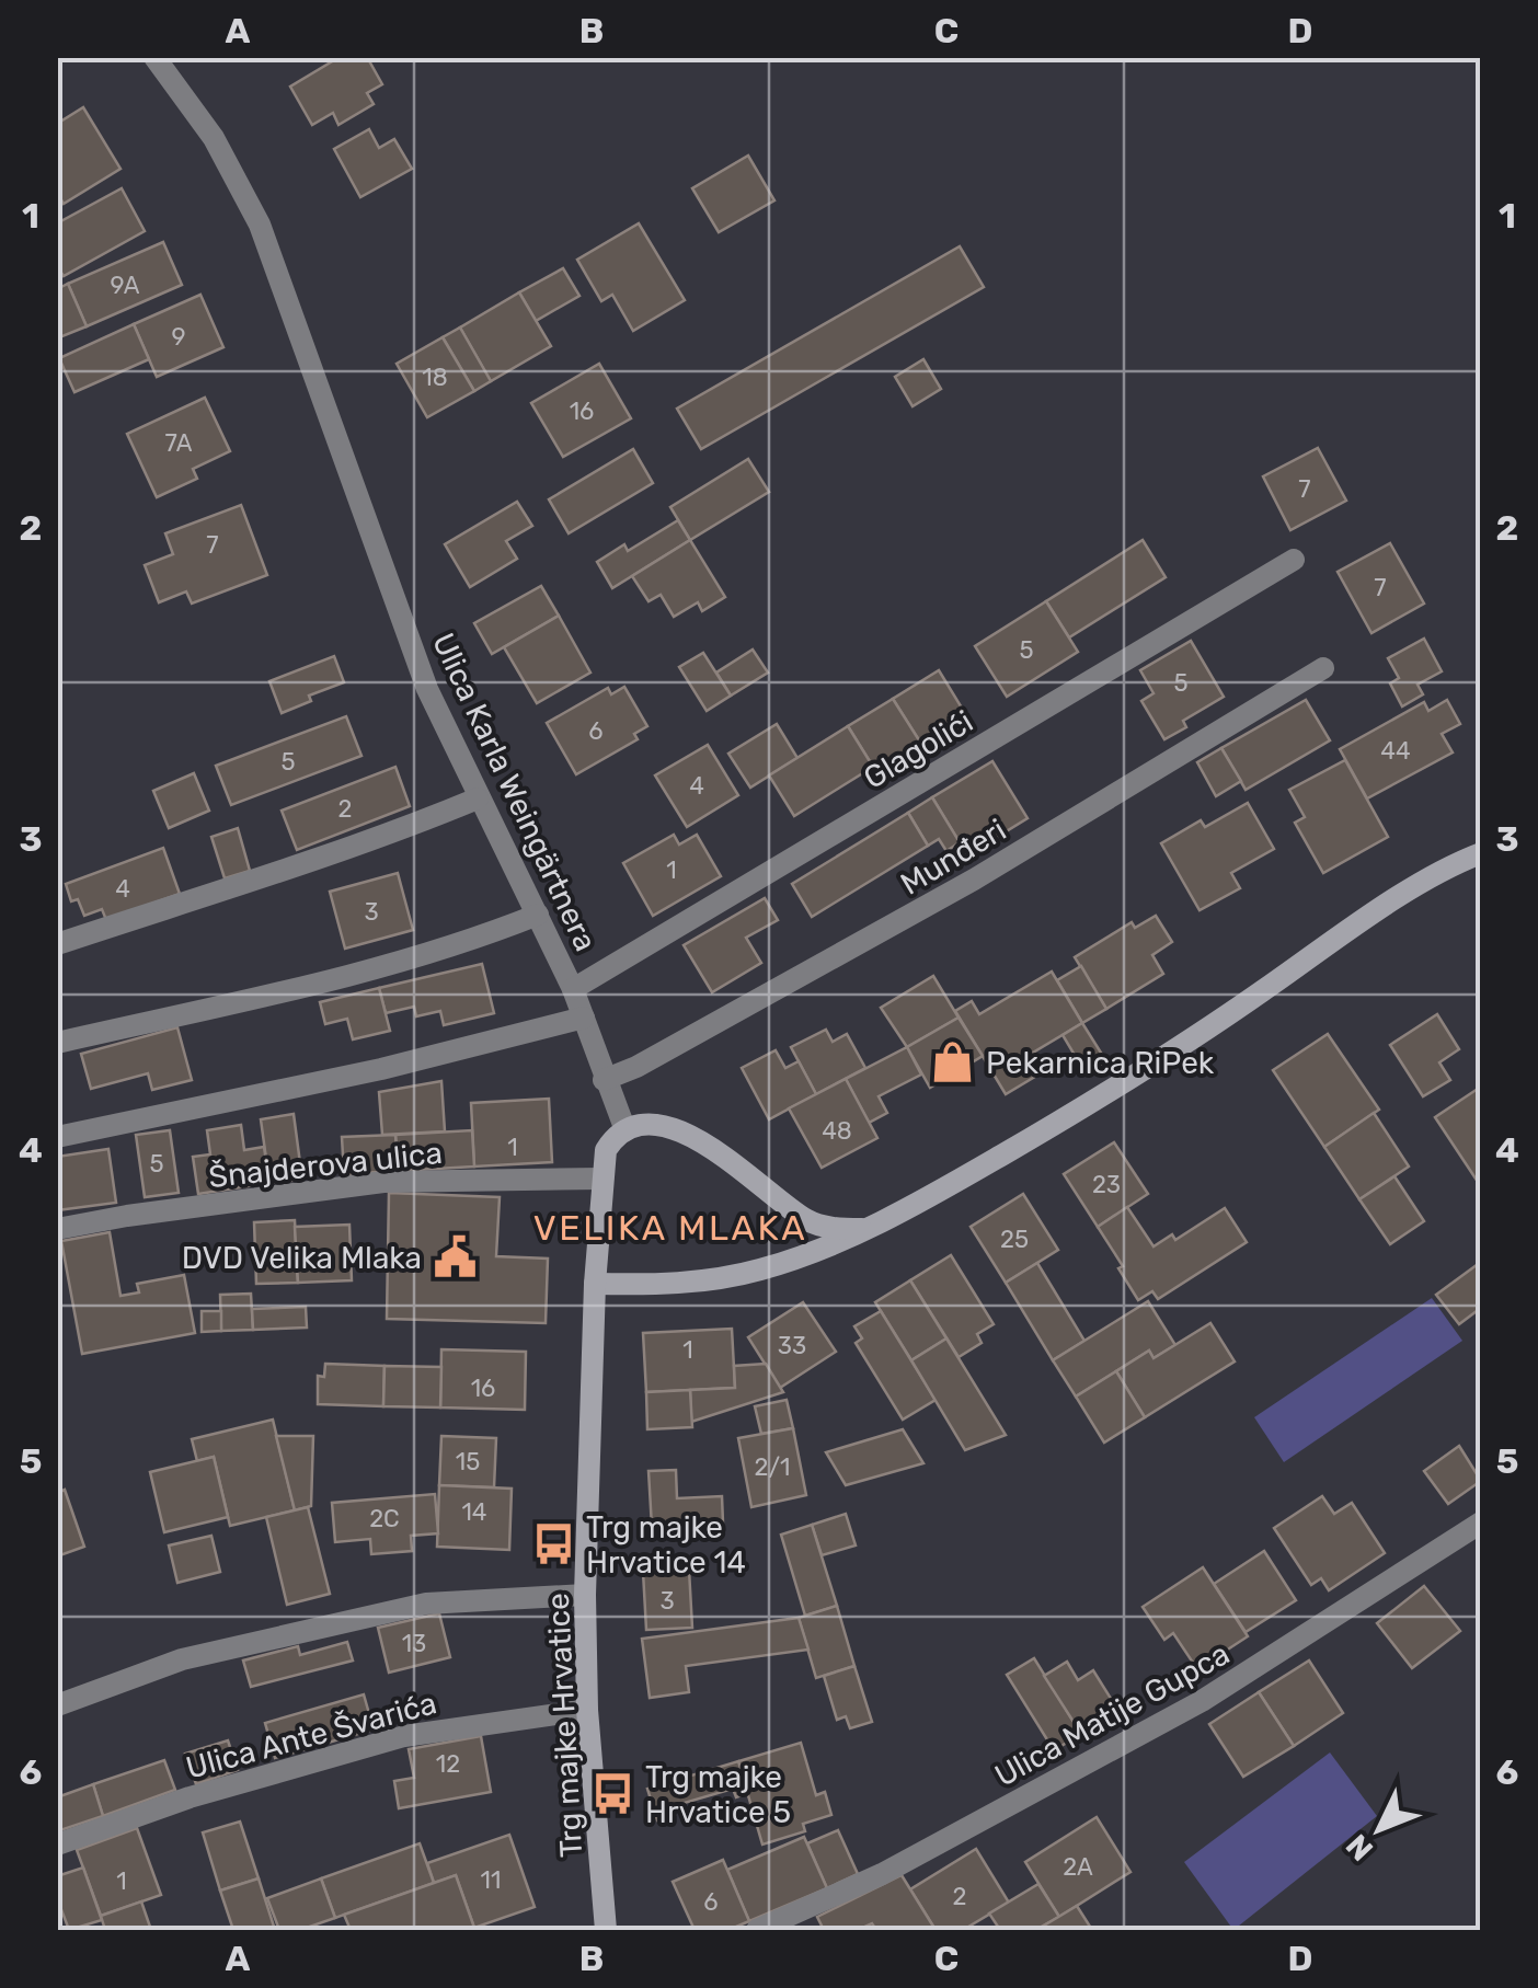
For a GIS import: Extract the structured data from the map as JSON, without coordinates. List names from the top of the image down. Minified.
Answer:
{"streets":{"main road":["Trg majke Hrvatice"],"street":["Glagolići","Ulica Karla Weingärtnera","Munđeri","Šnajderova ulica","Ulica Matije Gupca","Ulica Ante Švarića"]},"crossings":[["Glagolići","Ulica Karla Weingärtnera"],["Ulica Karla Weingärtnera","Munđeri"],["Ulica Karla Weingärtnera","Trg majke Hrvatice"],["Šnajderova ulica","Trg majke Hrvatice"],["Trg majke Hrvatice","Ulica Ante Švarića"]],"districts":["VELIKA MLAKA"],"places":{"shop":["Pekarnica RiPek"],"public building":["DVD Velika Mlaka"],"bus stop":["Trg majke Hrvatice 14","Trg majke Hrvatice 5"]},"house_numbers":["9A","9","18","16","7A","7","7","7","5","5","6","44","5","4","2","1","4","3","48","1","5","23","25","33","1","16","15","2/1","14","2C","3","13","12","2A","11","1","2","6"],"north":"bottom left","grid":{"columns":["A","B","C","D"],"rows":["1","2","3","4","5","6"]}}
